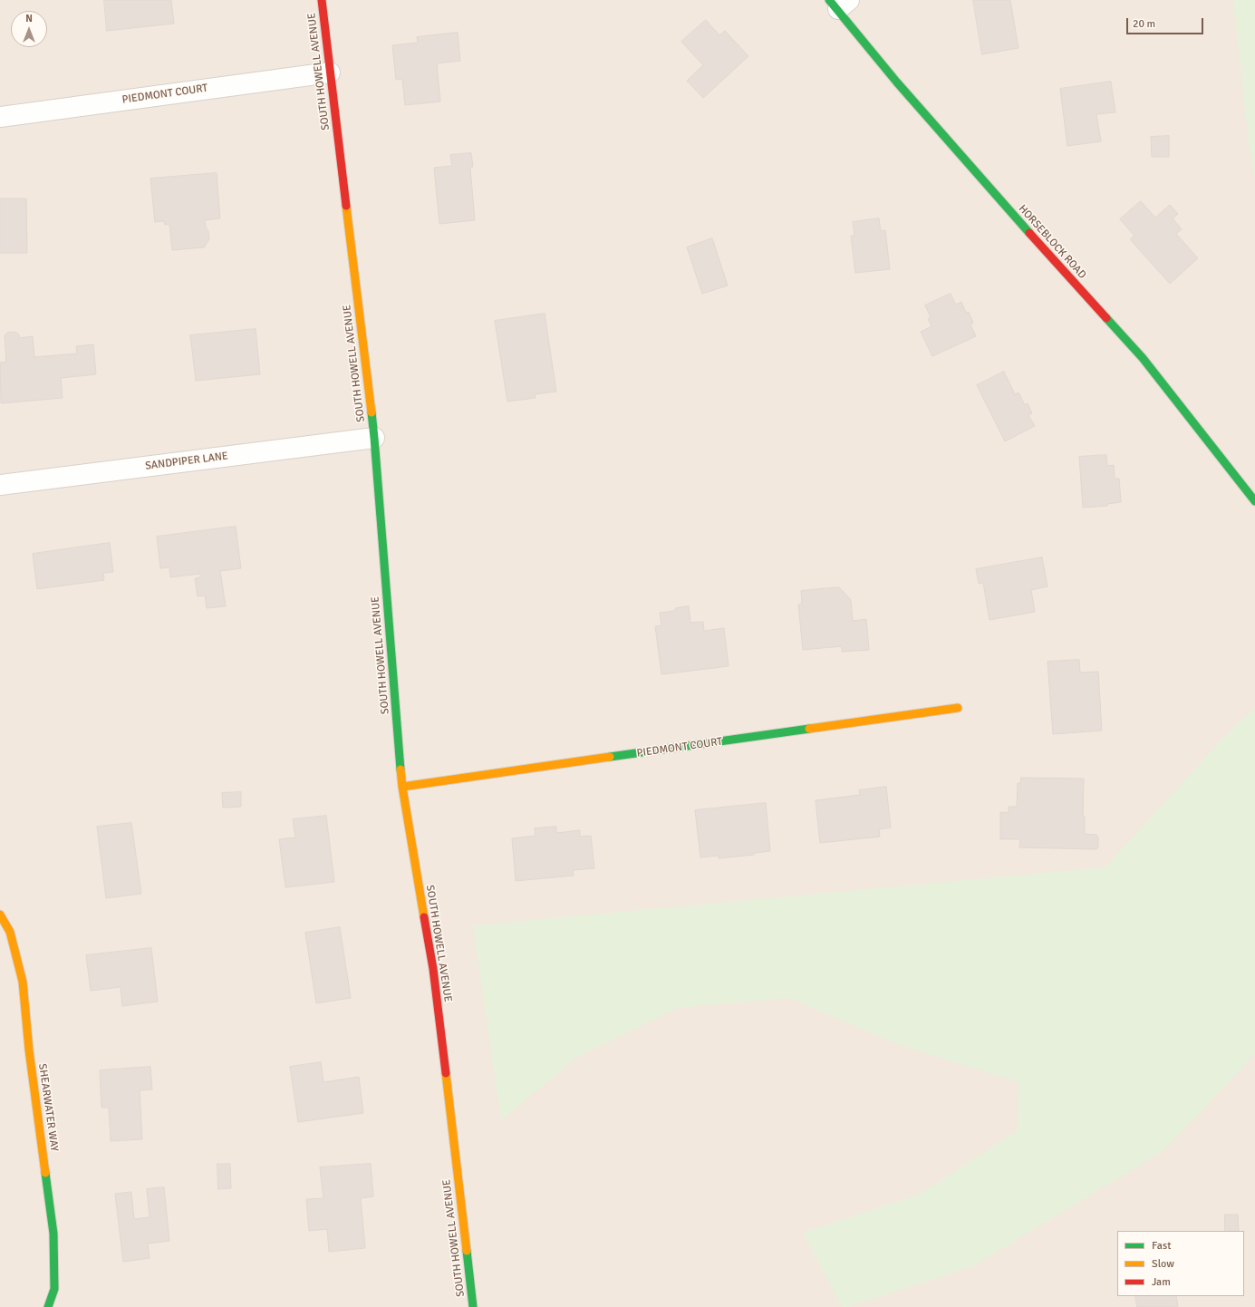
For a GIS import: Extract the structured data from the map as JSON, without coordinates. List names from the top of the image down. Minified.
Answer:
{"streets":{"street":["SOUTH HOWELL AVENUE","PIEDMONT COURT","HORSEBLOCK ROAD","SANDPIPER LANE","SHEARWATER WAY"]},"crossings":[["SOUTH HOWELL AVENUE","PIEDMONT COURT"],["SOUTH HOWELL AVENUE","SANDPIPER LANE"]],"legend":["Fast","Slow","Jam"],"scale_bar":"20 m","north":"top"}
